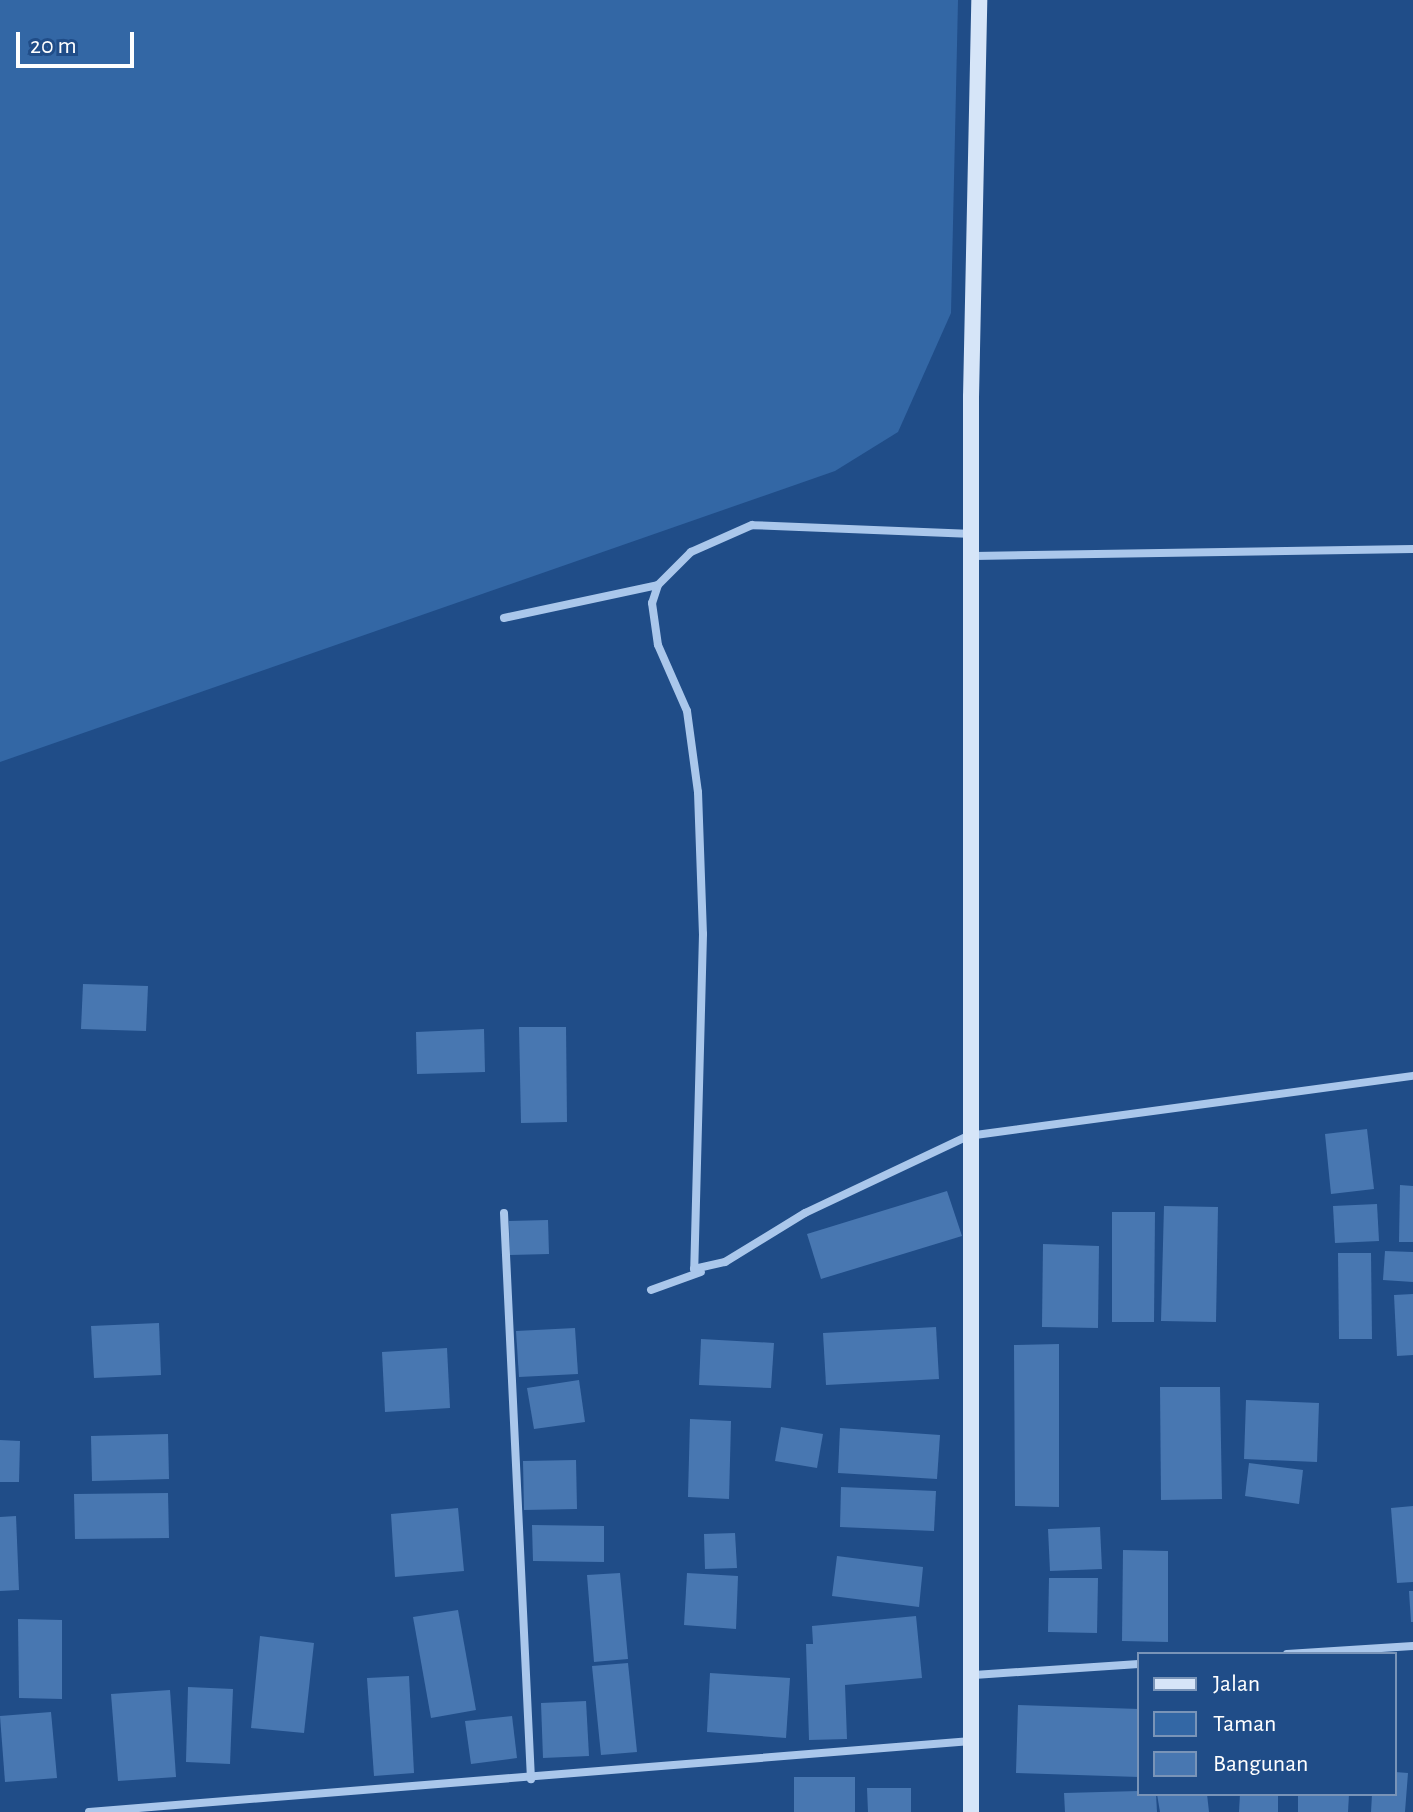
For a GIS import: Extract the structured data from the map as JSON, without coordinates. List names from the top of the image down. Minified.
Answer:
{"legend":["Jalan","Taman","Bangunan"],"scale_bar":"20 m"}
